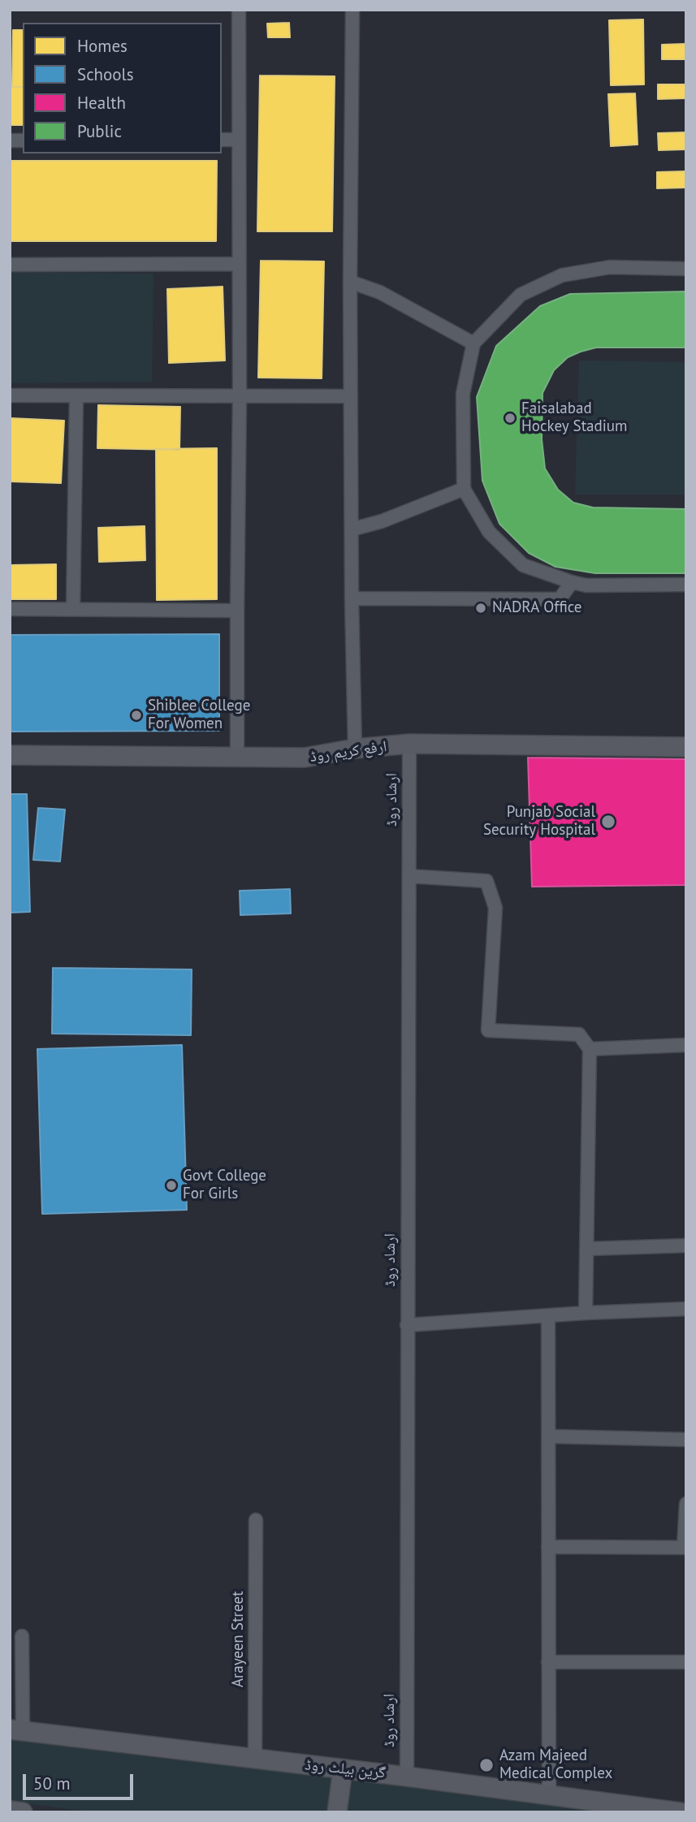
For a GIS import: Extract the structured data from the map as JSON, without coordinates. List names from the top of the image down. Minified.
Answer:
{"streets":{"street":["ارفع کریم روڈ","ارشاد روڈ","Arayeen Street","گرین بیلٹ روڈ"]},"crossings":[["ارفع کریم روڈ","ارشاد روڈ"],["ارشاد روڈ","گرین بیلٹ روڈ"],["Arayeen Street","گرین بیلٹ روڈ"]],"places":["Faisalabad Hockey Stadium","NADRA Office","Shiblee College For Women","Punjab Social Security Hospital","Govt College For Girls","Azam Majeed Medical Complex"],"legend":["Homes","Schools","Health","Public"],"scale_bar":"50 m"}
